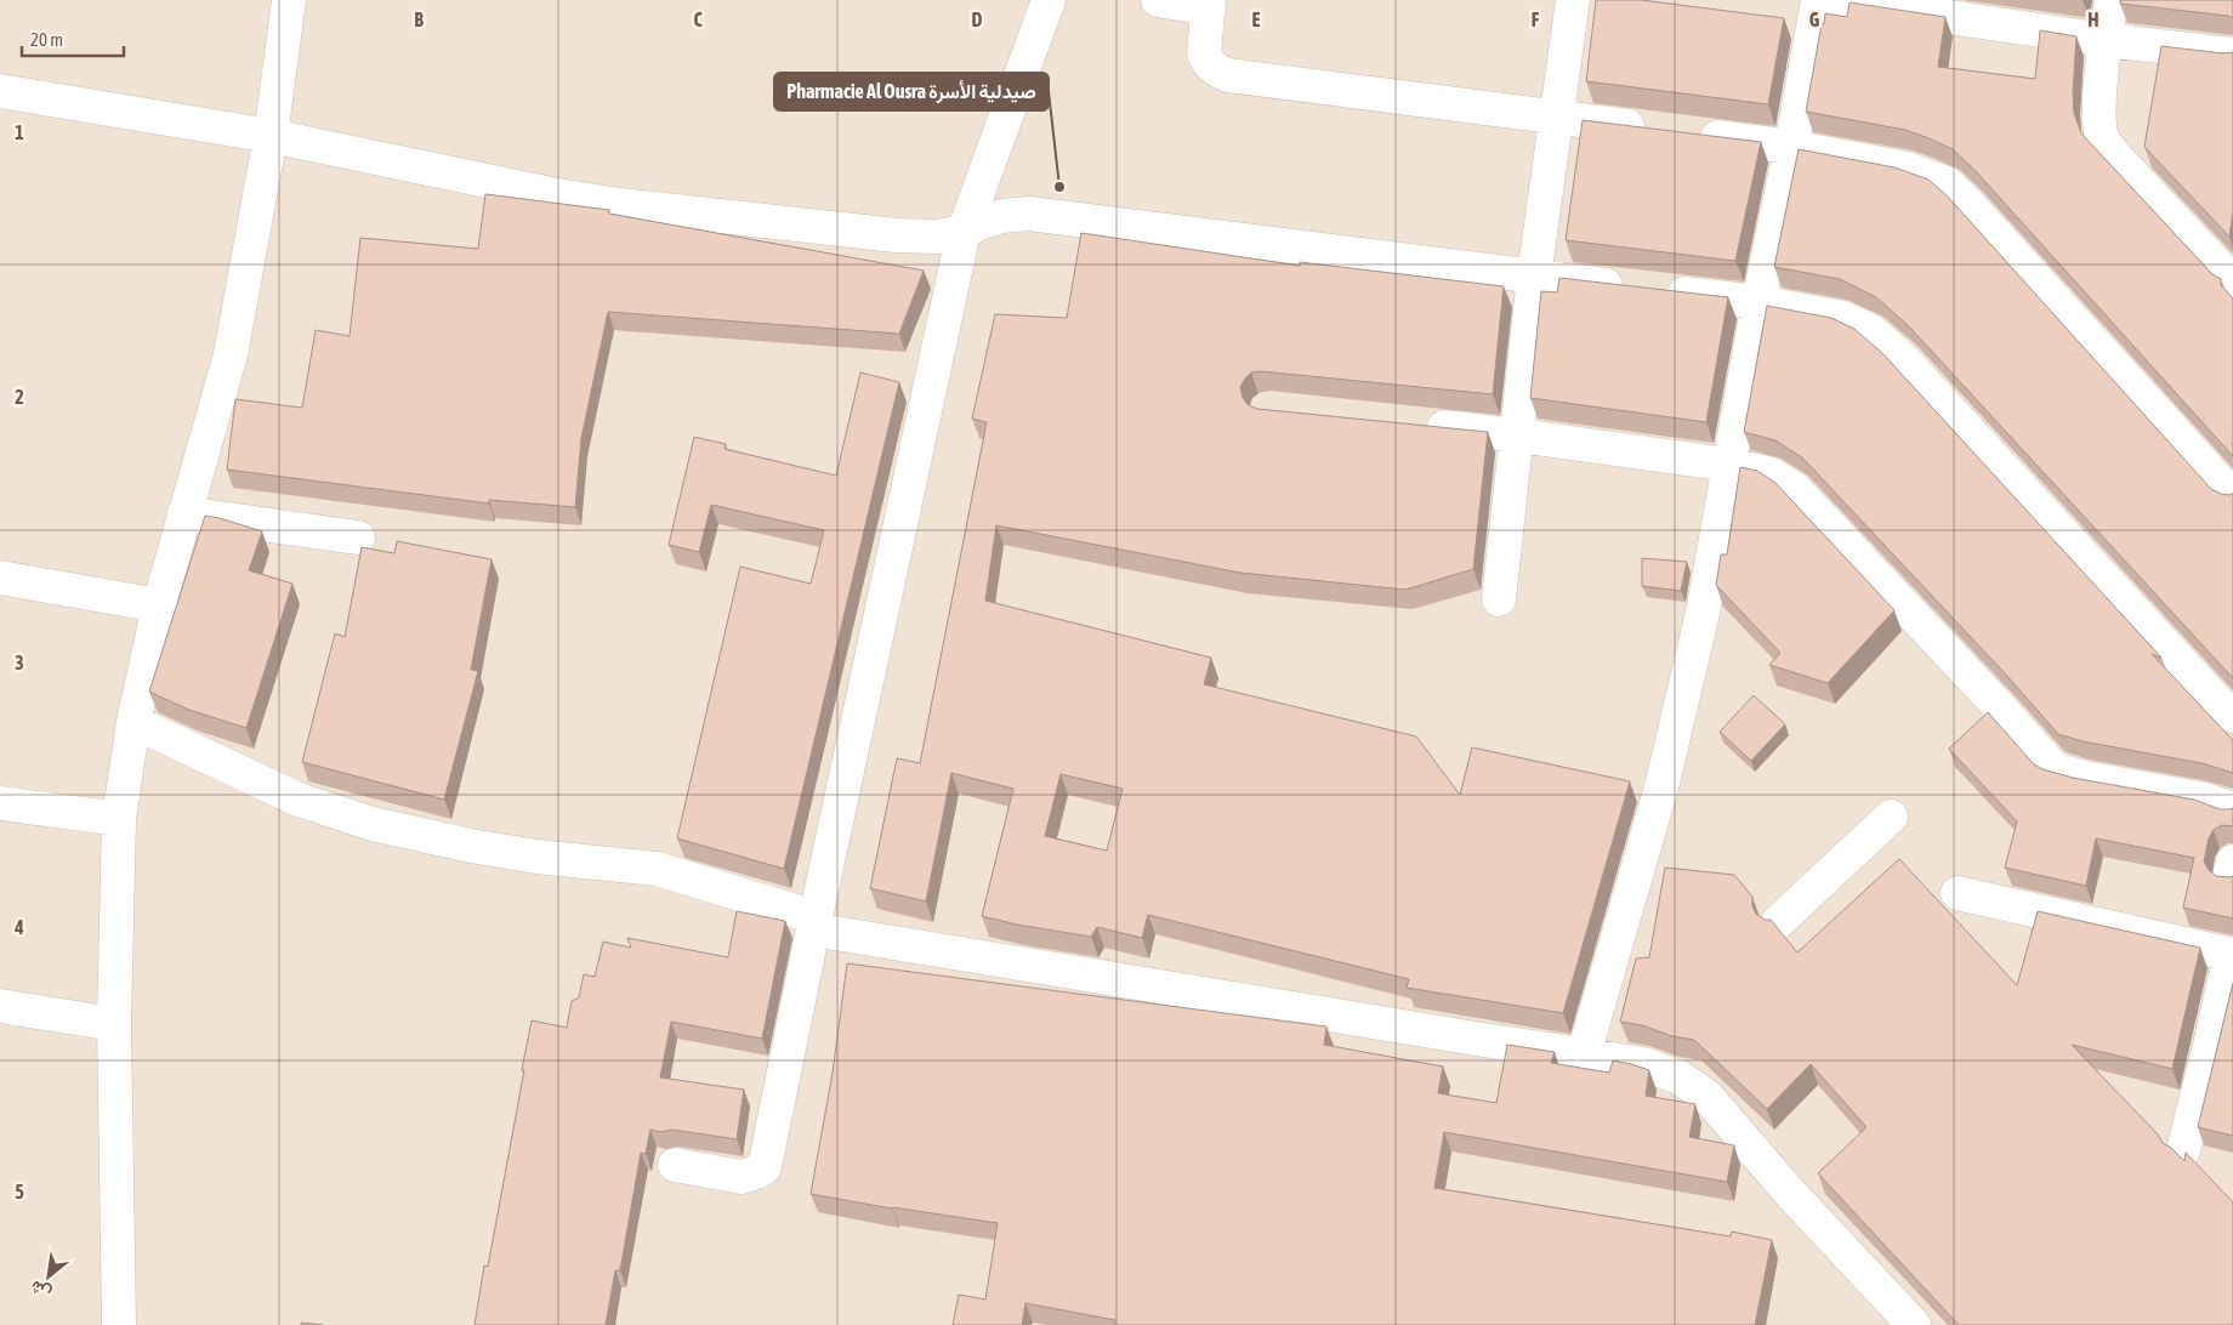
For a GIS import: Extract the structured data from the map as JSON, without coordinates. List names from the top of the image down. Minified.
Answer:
{"places":["Pharmacie Al Ousra صيدلية الأسرة"],"scale_bar":"20 m","north":"bottom left","grid":{"columns":["B","C","D","E","F","G","H"],"rows":["1","2","3","4","5"]}}
